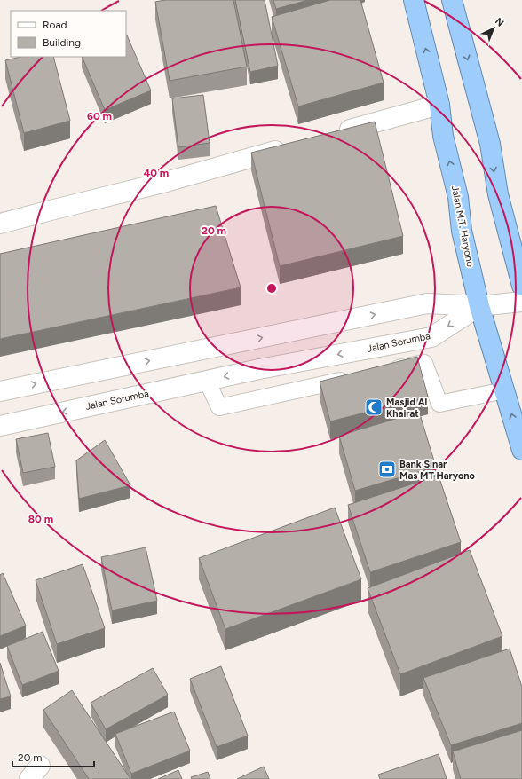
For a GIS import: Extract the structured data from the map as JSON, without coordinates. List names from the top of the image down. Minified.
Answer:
{"streets":{"highway":["Jalan M.T. Haryono"],"street":["Jalan Sorumba"]},"crossings":[["Jalan M.T. Haryono","Jalan Sorumba"]],"places":{"mosque":["Masjid Al Khairat"],"bank":["Bank Sinar Mas MT Haryono"]},"legend":["Road","Building"],"scale_bar":"20 m","north":"top right","rings":["60 m","40 m","20 m","80 m"]}
